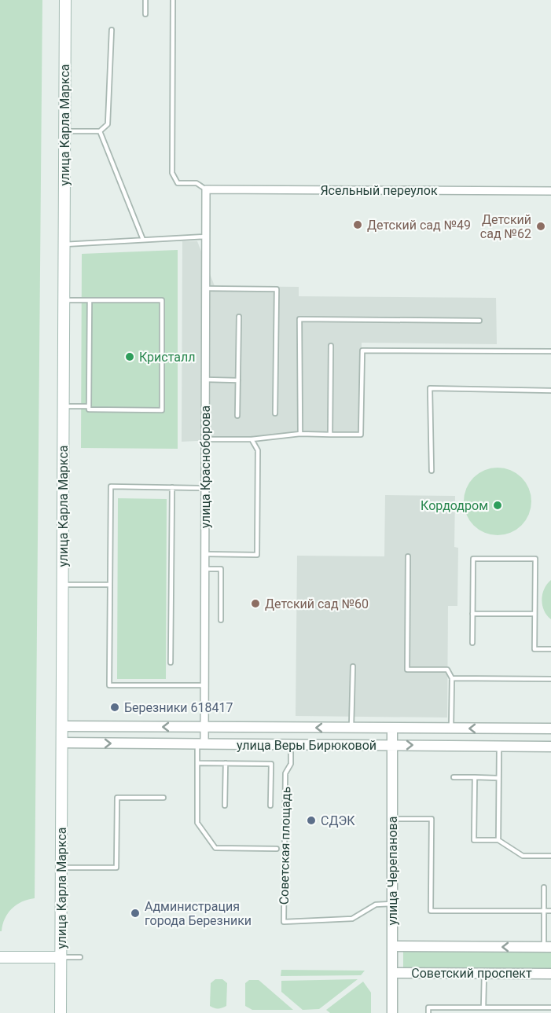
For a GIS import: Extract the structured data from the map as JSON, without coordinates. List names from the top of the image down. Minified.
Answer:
{"streets":{"main road":["улица Карла Маркса"],"street":["Ясельный переулок","улица Красноборова","улица Веры Бирюковой","улица Черепанова","Советский проспект"],"lane":["Советская площадь"]},"crossings":[["улица Карла Маркса","улица Веры Бирюковой"],["Ясельный переулок","улица Красноборова"],["улица Красноборова","улица Веры Бирюковой"],["улица Красноборова","Советская площадь"],["улица Веры Бирюковой","Советская площадь"],["улица Веры Бирюковой","улица Черепанова"],["Советская площадь","улица Черепанова"],["улица Черепанова","Советский проспект"]],"places":["Детский сад №49","Детский сад №62","Кристалл","Кордодром","Детский сад №60","Березники 618417","СДЭК","Администрация города Березники"]}
